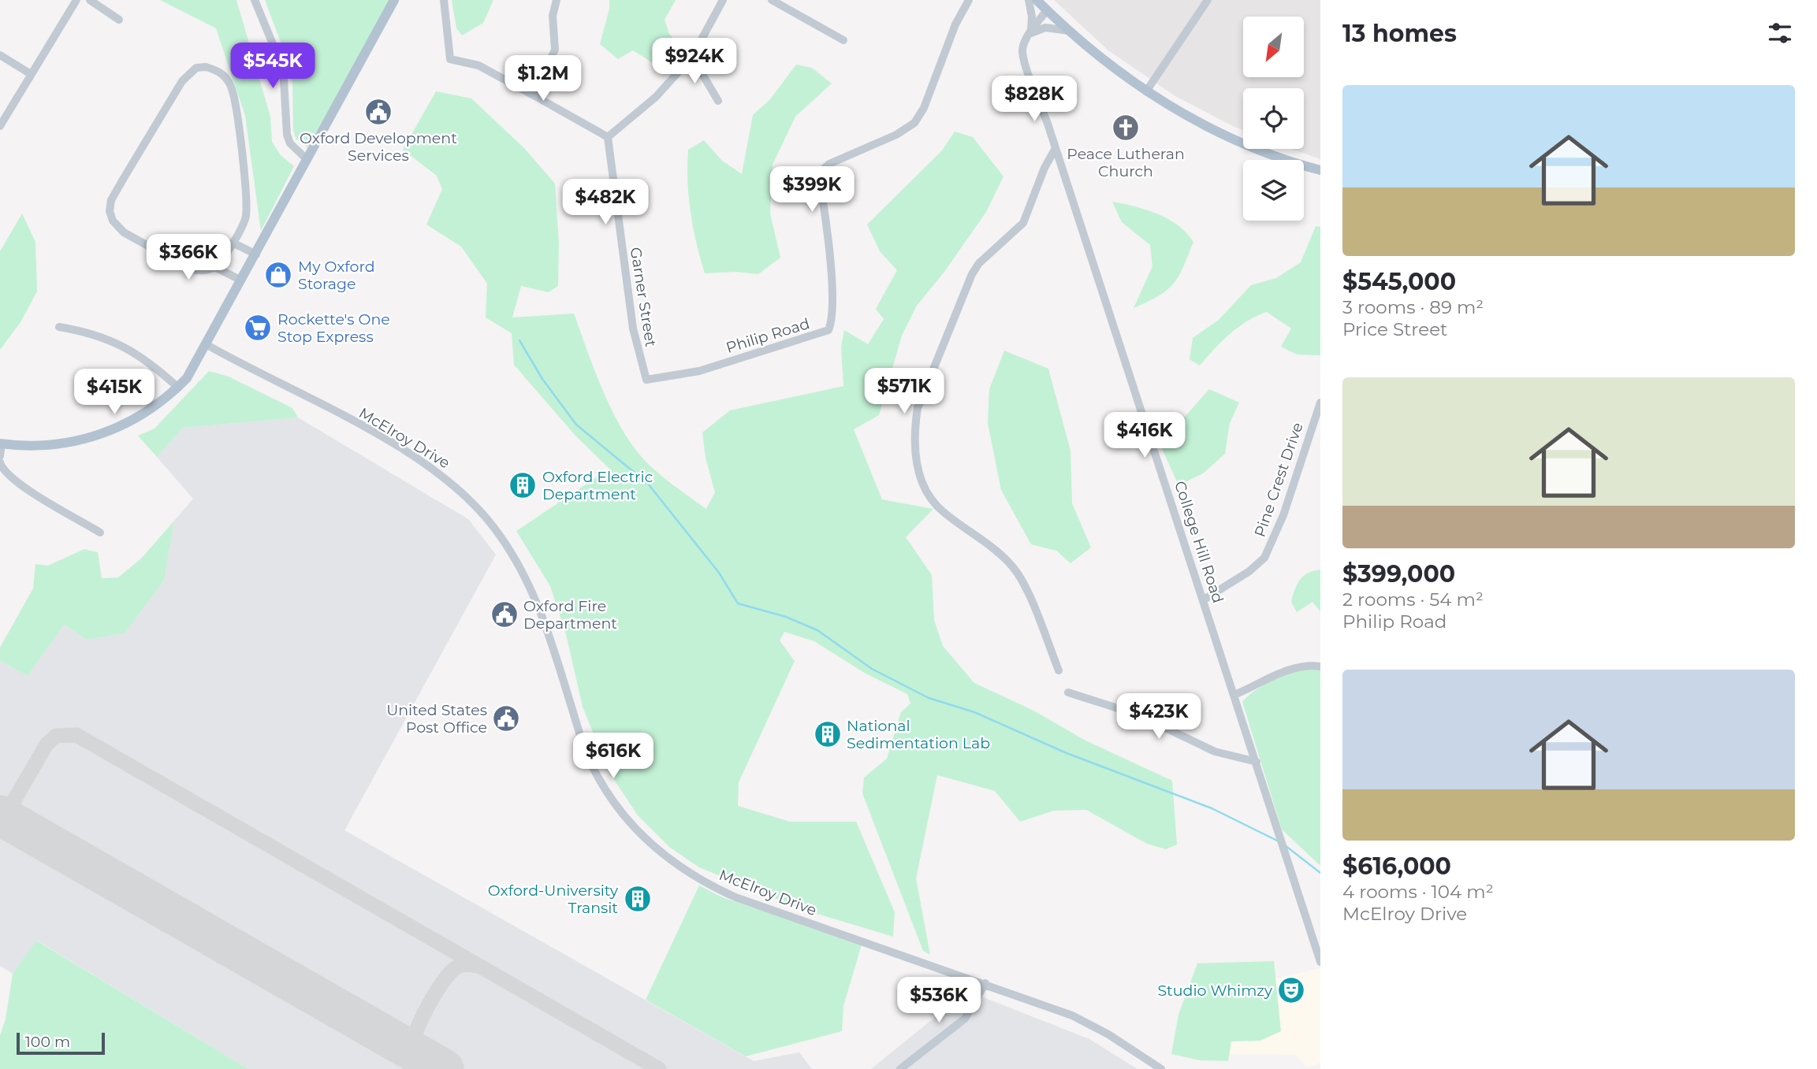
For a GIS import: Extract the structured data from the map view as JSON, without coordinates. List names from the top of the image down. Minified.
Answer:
{"streets":{"street":["Garner Street","Philip Road","McElroy Drive","Pine Crest Drive","College Hill Road"]},"crossings":[["Garner Street","Philip Road"],["Pine Crest Drive","College Hill Road"]],"places":{"public building":["Oxford Development Services","Oxford Fire Department","United States Post Office"],"church":["Peace Lutheran Church"],"shop":["My Oxford Storage"],"supermarket":["Rockette's One Stop Express"],"building":["Oxford Electric Department","National Sedimentation Lab","Oxford-University Transit"],"theatre":["Studio Whimzy"]},"scale_bar":"100 m","north":"bottom left","page":{"heading":"13 homes","price":["$924K","$545K","$1.2M","$828K","$399K","$482K","$366K","$571K","$415K","$416K","$423K","$616K","$536K"],"list":[{"name":"$545,000","note":"3 rooms · 89 m² · Price Street"},{"name":"$399,000","note":"2 rooms · 54 m² · Philip Road"},{"name":"$616,000","note":"4 rooms · 104 m² · McElroy Drive"}],"scale":"100 m"}}
